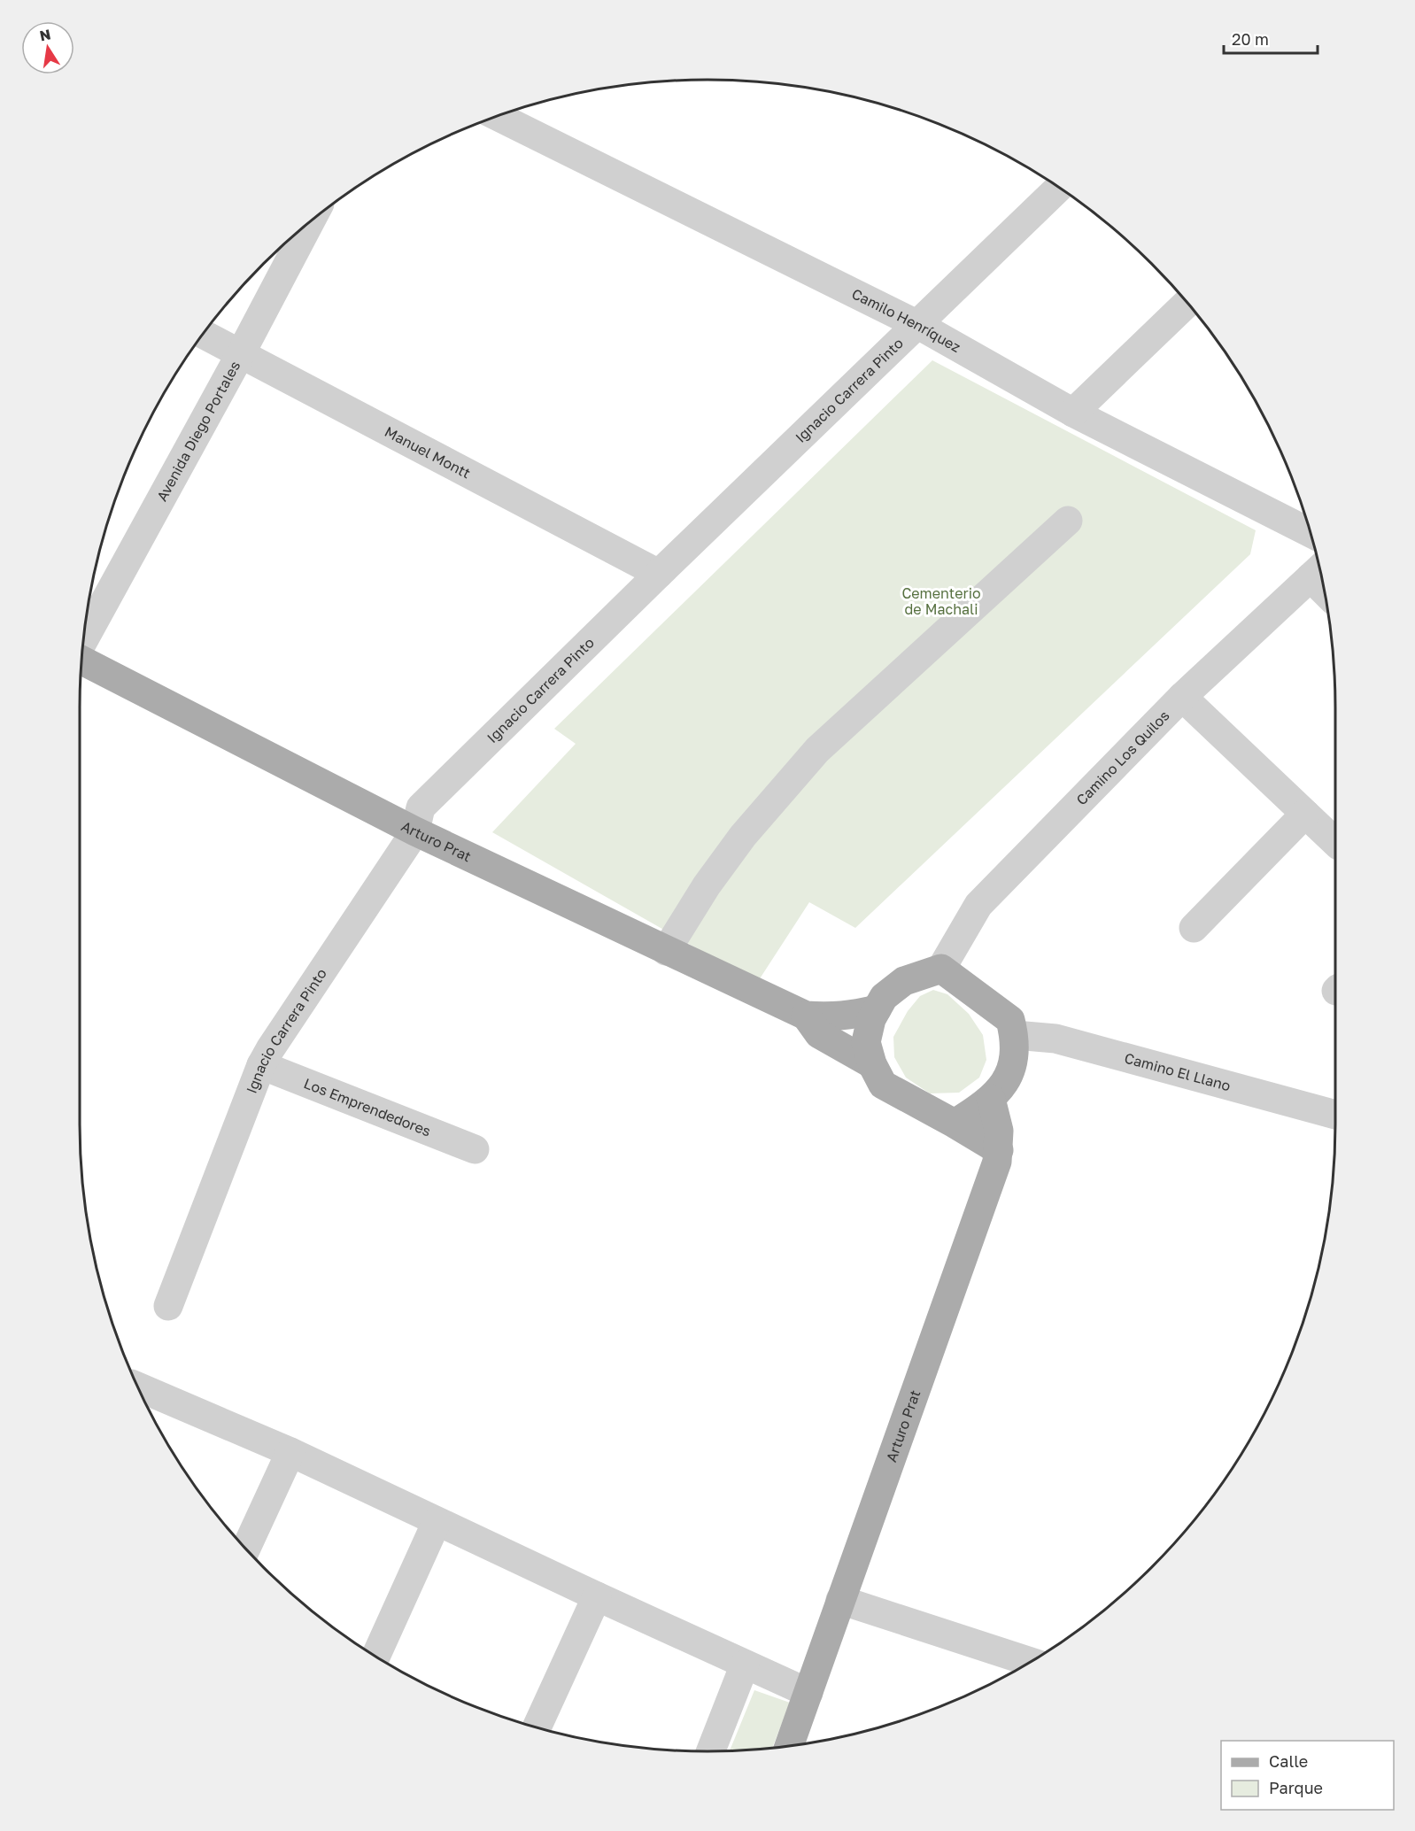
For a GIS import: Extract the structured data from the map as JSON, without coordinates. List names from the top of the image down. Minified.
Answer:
{"streets":{"main road":["Arturo Prat"],"street":["Camilo Henríquez","Ignacio Carrera Pinto","Avenida Diego Portales","Manuel Montt","Camino Los Quilos","Camino El Llano","Los Emprendedores"]},"crossings":[["Camilo Henríquez","Ignacio Carrera Pinto"],["Ignacio Carrera Pinto","Manuel Montt"],["Ignacio Carrera Pinto","Arturo Prat"],["Ignacio Carrera Pinto","Los Emprendedores"],["Avenida Diego Portales","Manuel Montt"],["Camino Los Quilos","Arturo Prat"],["Camino Los Quilos","Camino El Llano"],["Arturo Prat","Camino El Llano"]],"parks":["Cementerio de Machali"],"legend":["Calle","Parque"],"scale_bar":"20 m","north":"top"}
